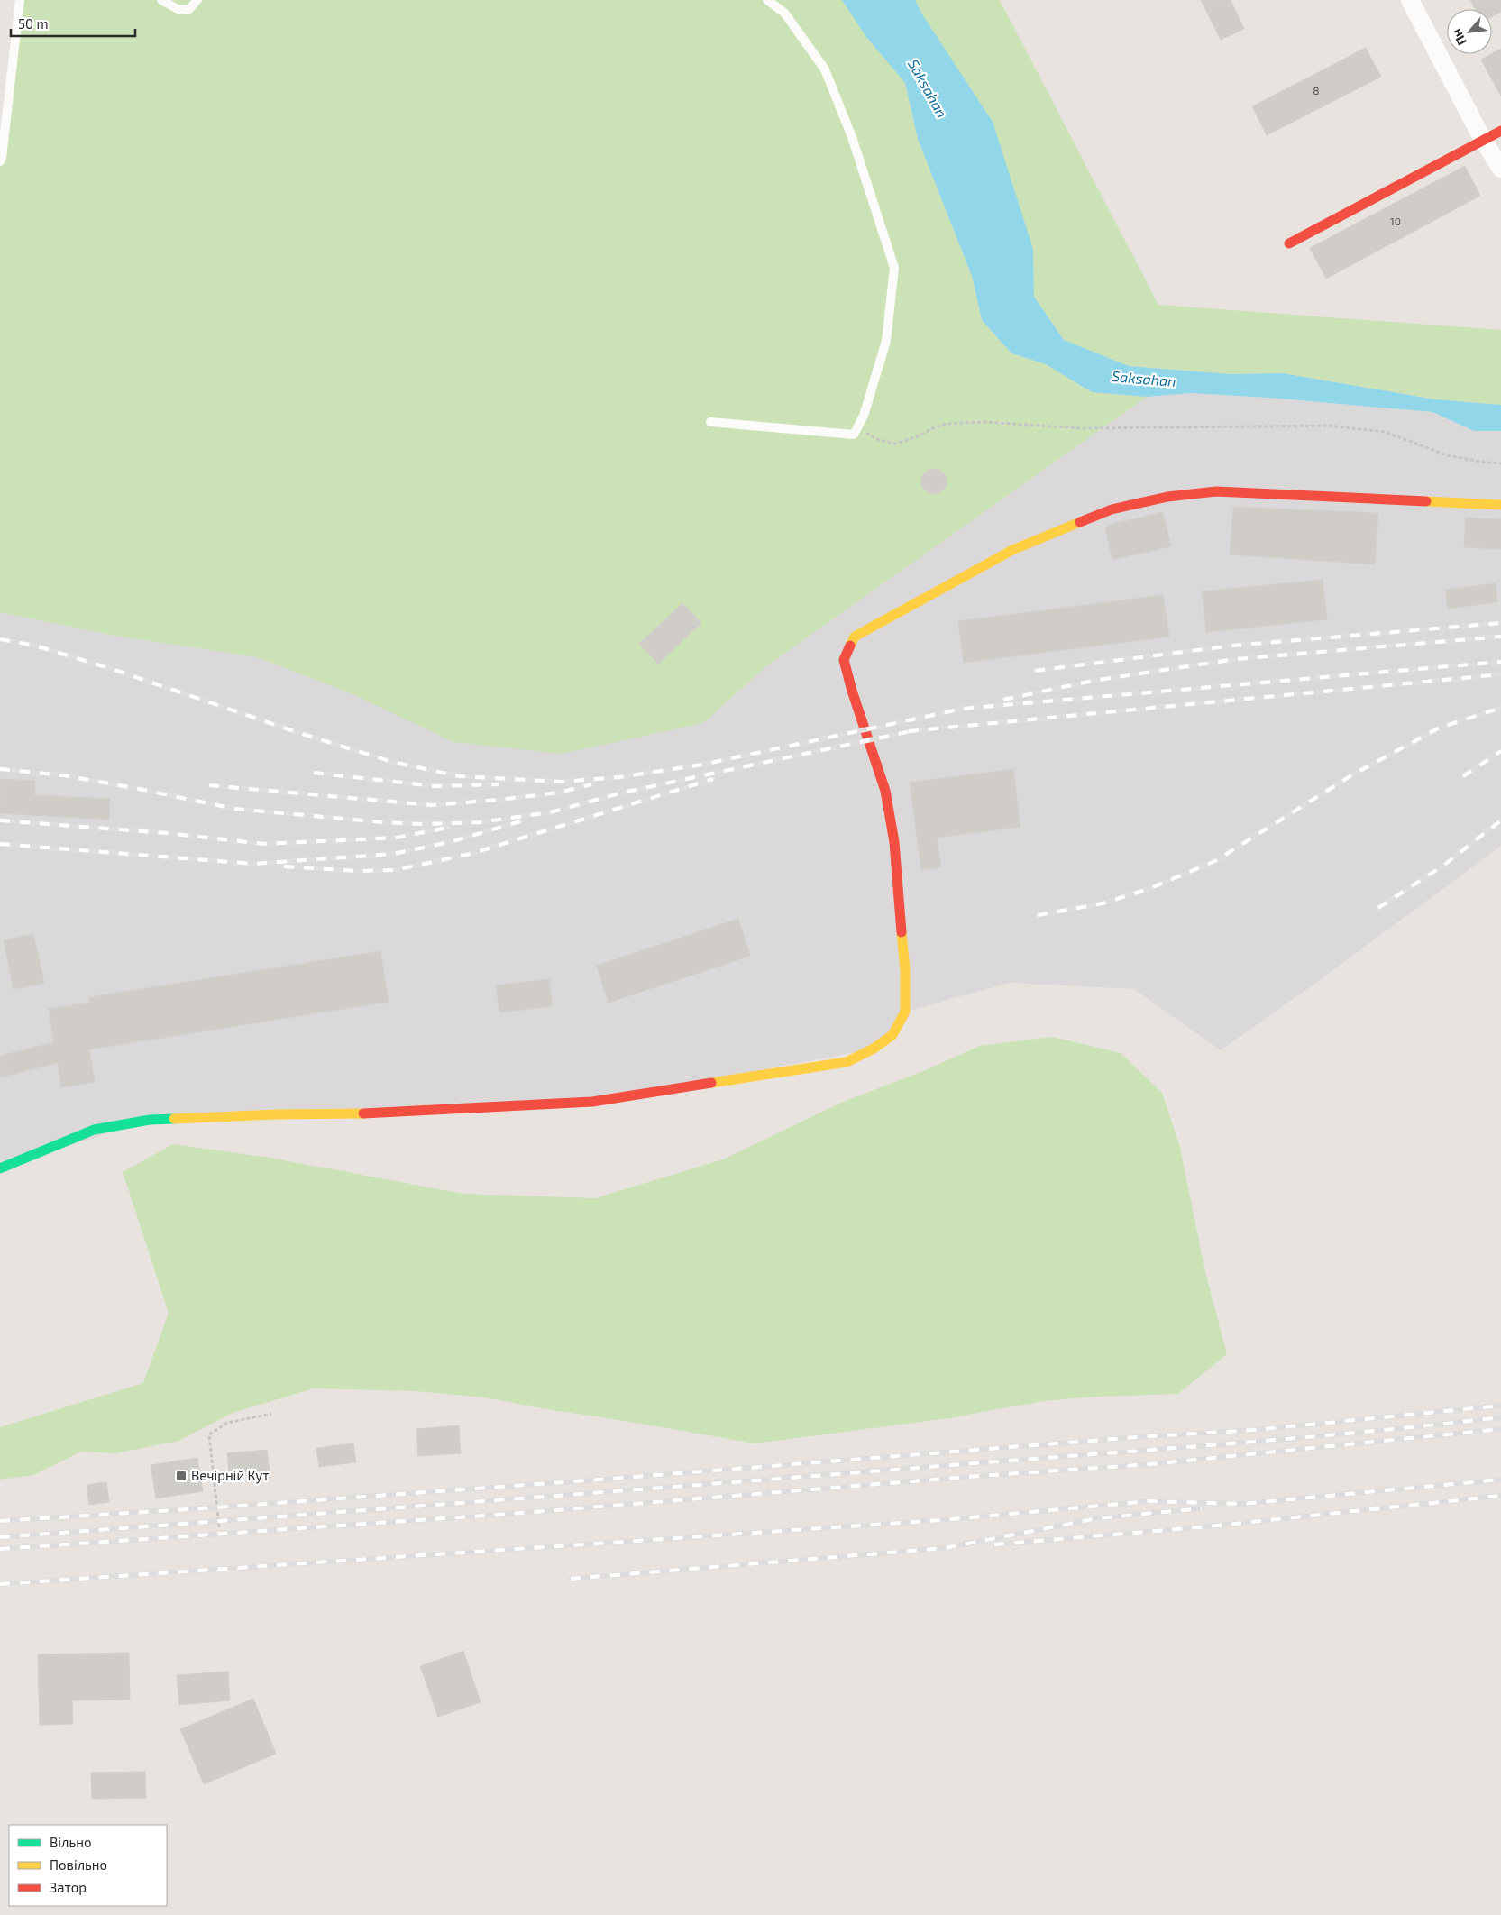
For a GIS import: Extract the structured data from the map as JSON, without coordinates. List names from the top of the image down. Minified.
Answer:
{"water":["Saksahan"],"places":{"transit":["Вечірній Кут"]},"house_numbers":["8","10"],"legend":["Вільно","Повільно","Затор"],"scale_bar":"50 m","north":"bottom left"}
